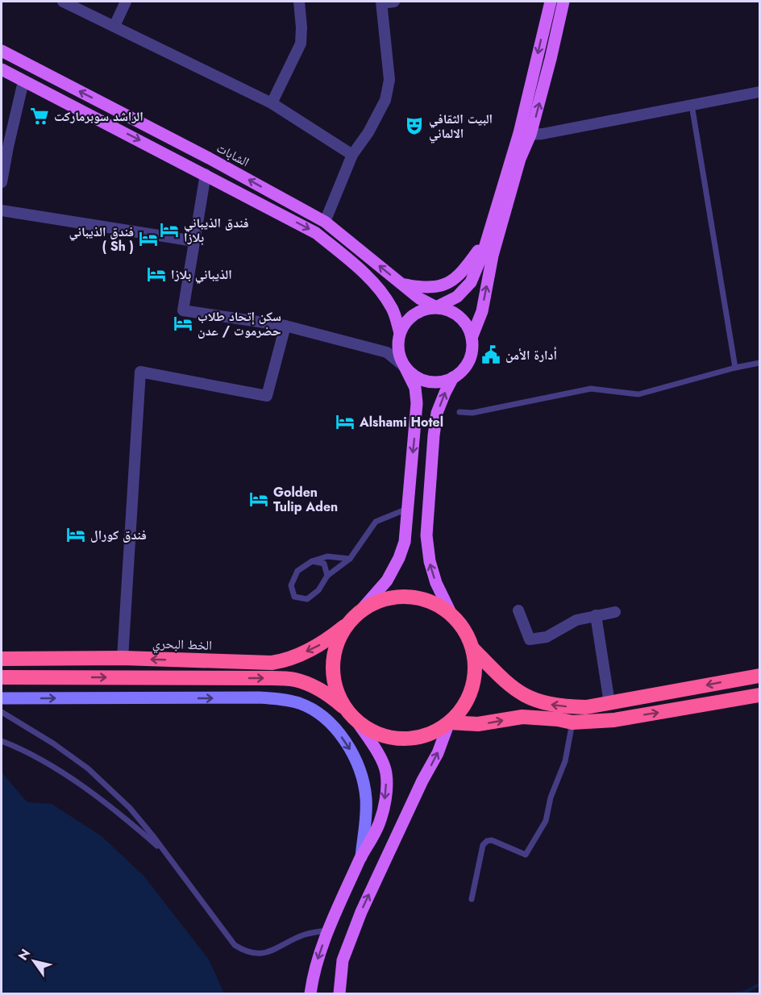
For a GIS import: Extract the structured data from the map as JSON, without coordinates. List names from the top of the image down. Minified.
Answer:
{"streets":{"highway":["الخط البحري"],"main road":["الشابات"]},"places":{"supermarket":["الراشد سوبرماركت"],"theatre":["البيت الثقافي الالماني"],"hotel":["فندق الذيباني بلازا","فندق الذيباني ( Sh )","الذيباني بلازا","سكن إتحاد طلاب حضرموت / عدن","Alshami Hotel","Golden Tulip Aden","فندق كورال"],"public building":["أدارة الأمن"]},"north":"top left"}
